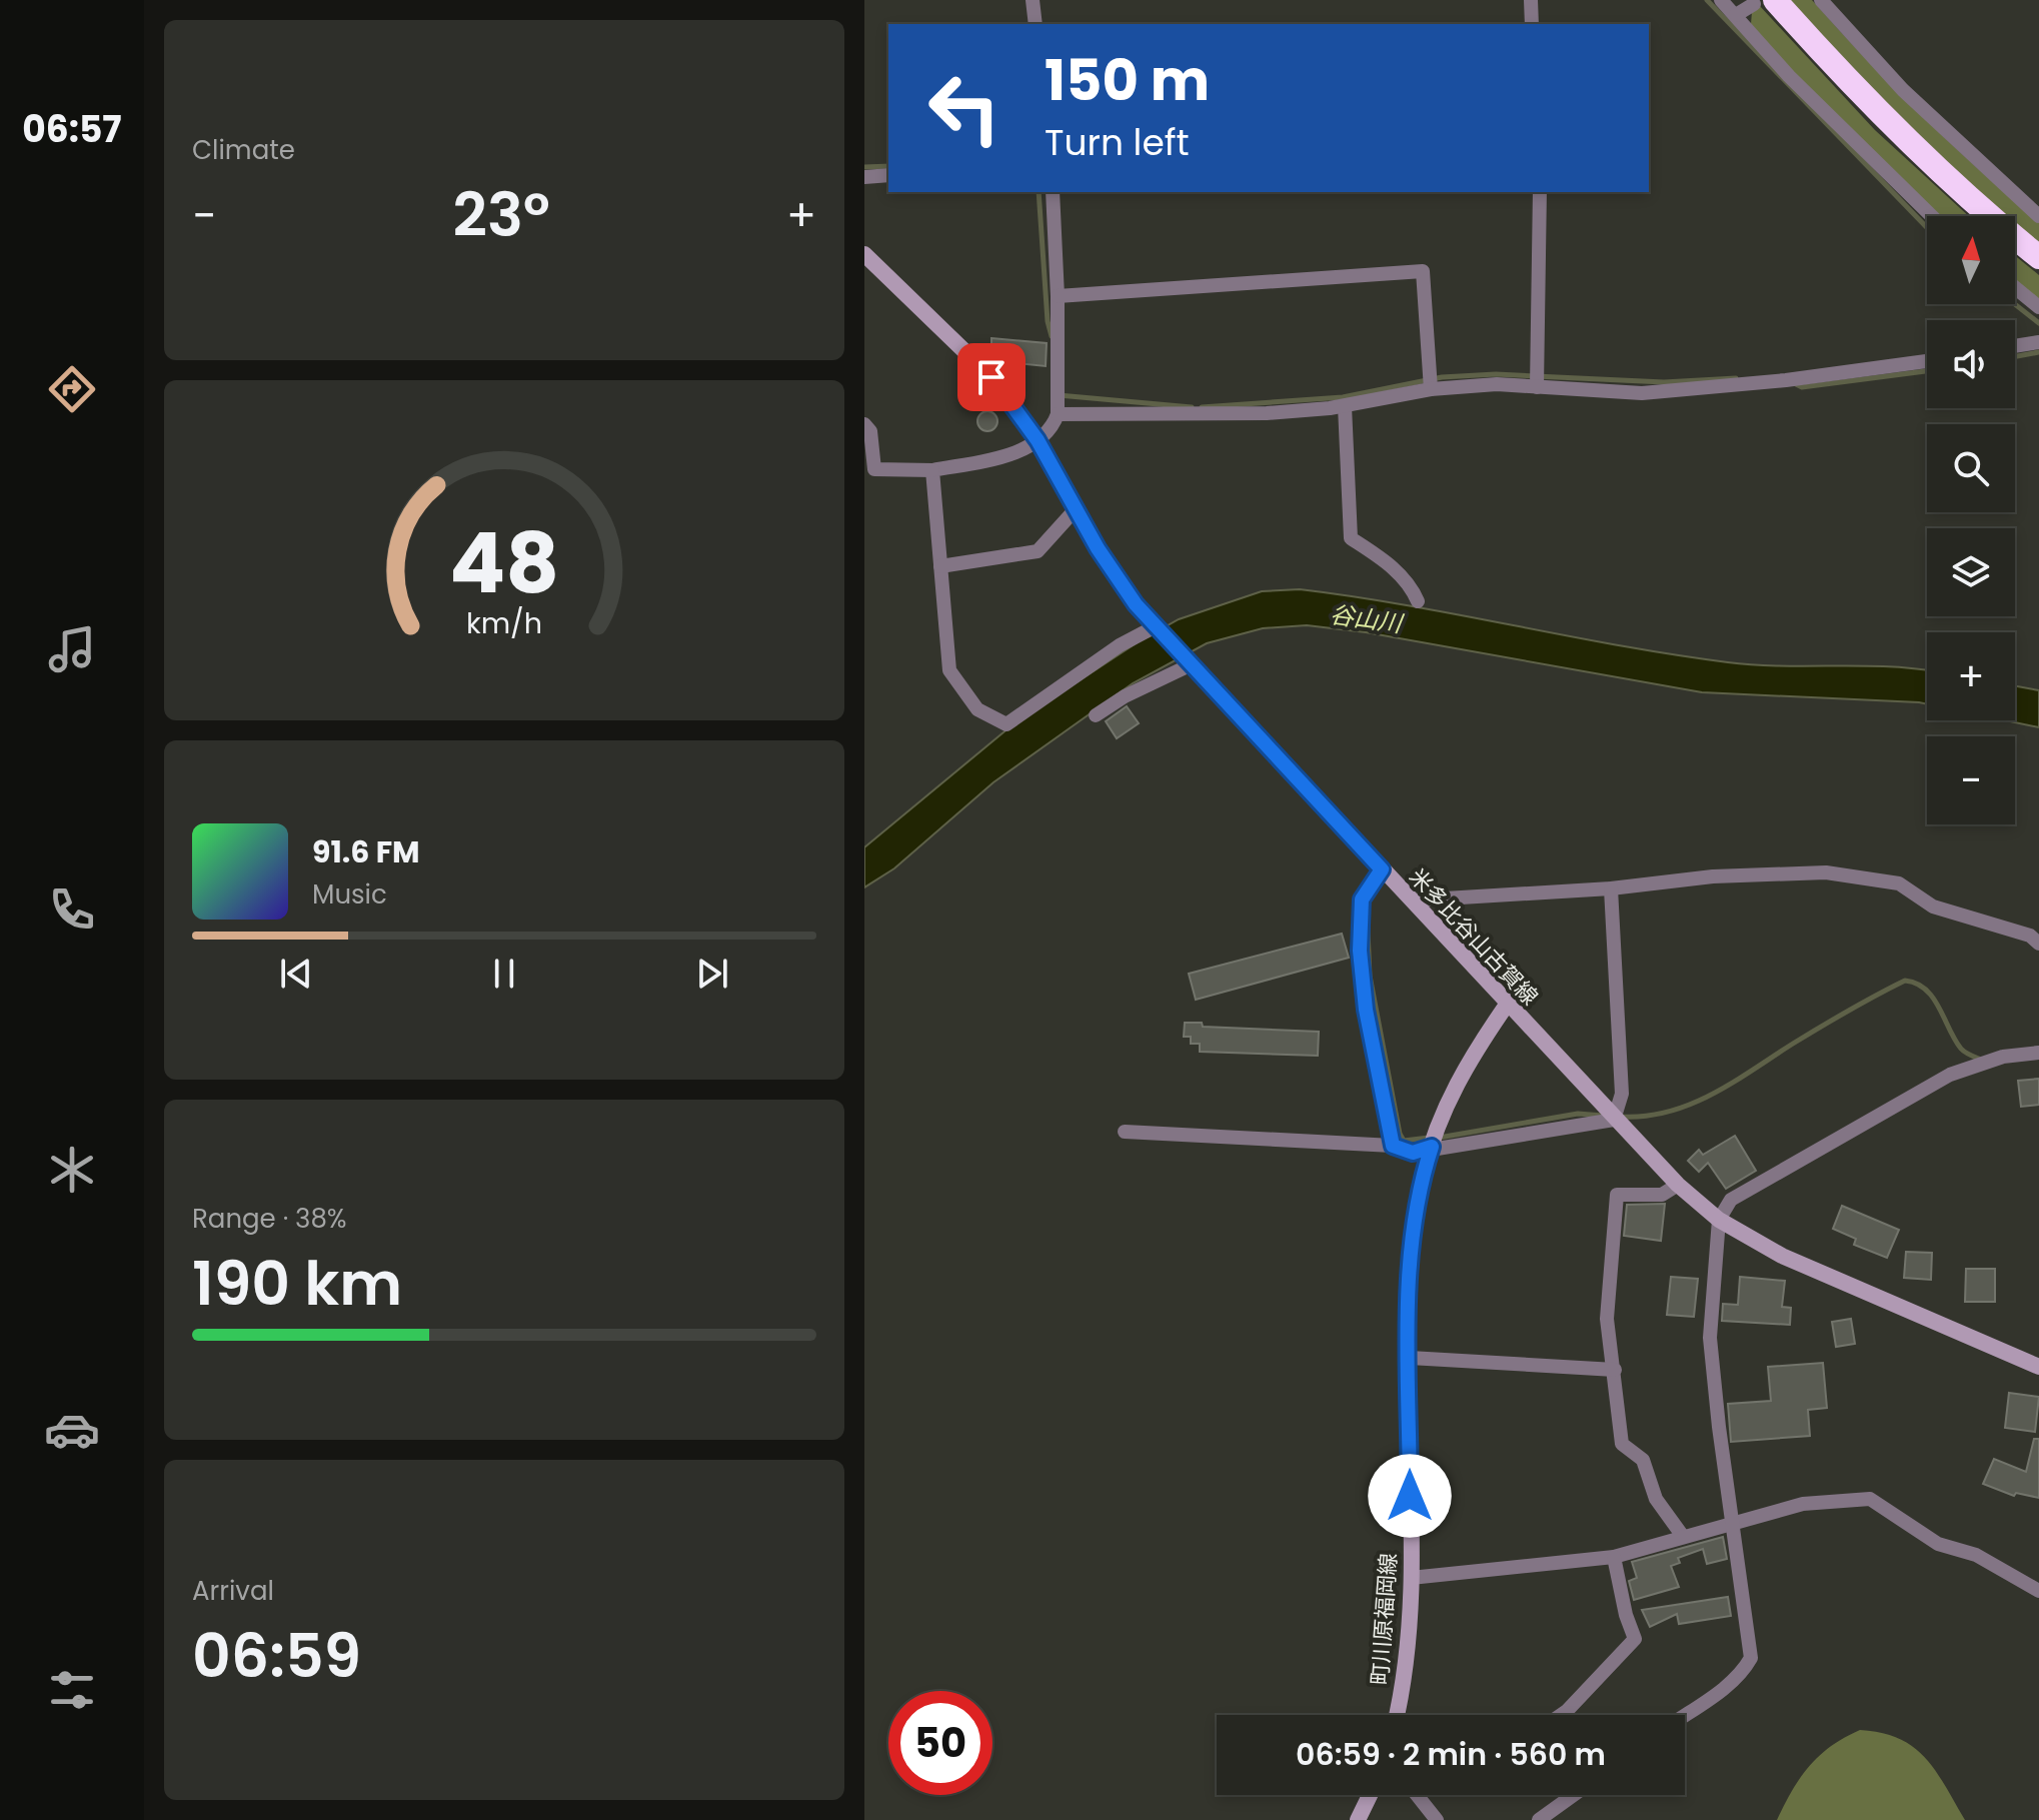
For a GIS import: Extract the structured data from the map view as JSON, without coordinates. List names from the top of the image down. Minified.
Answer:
{"streets":{"main road":["米多比谷山古賀線","町川原福岡線"]},"crossings":[["米多比谷山古賀線","町川原福岡線"]],"water":["谷山川"],"north":"top","page":{"tabs":"06:57","tile":["Climate",["Range · 38%","190 km"],["Arrival","06:59"]],"turn":["150 m","Turn left"],"heat":["−","23°","+"],"map_buttons":["+","−"],"song":["91.6 FM","Music"],"limit":"50","trip":"06:59 · 2 min · 560 m","gauge":["48","km/h"]}}
